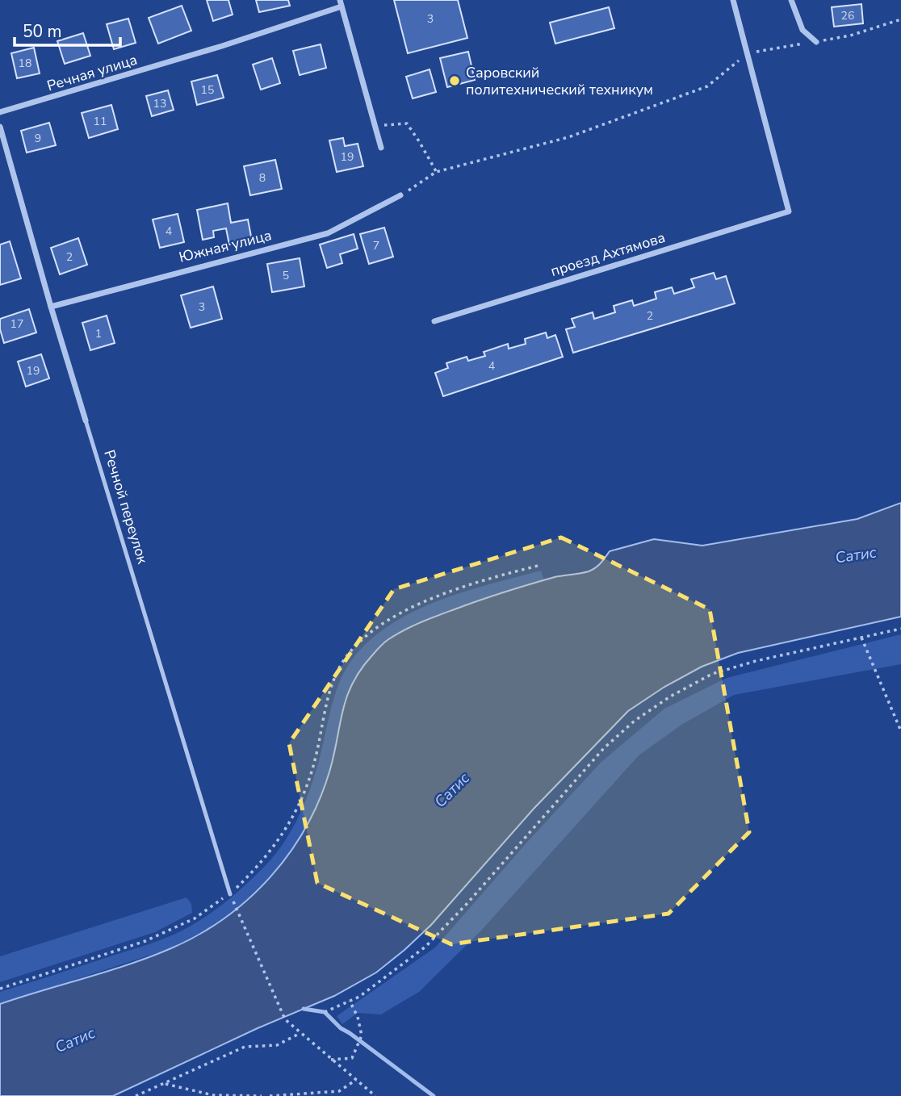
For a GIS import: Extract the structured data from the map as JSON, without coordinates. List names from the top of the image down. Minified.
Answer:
{"streets":{"street":["Речная улица","Южная улица","проезд Ахтямова","Речной переулок"]},"crossings":[["Южная улица","Речной переулок"]],"water":["Сатис"],"places":["Саровский политехнический техникум"],"house_numbers":["26","3","18","15","13","11","9","19","8","4","7","2","5","3","2","17","1","4","19"],"scale_bar":"50 m"}
